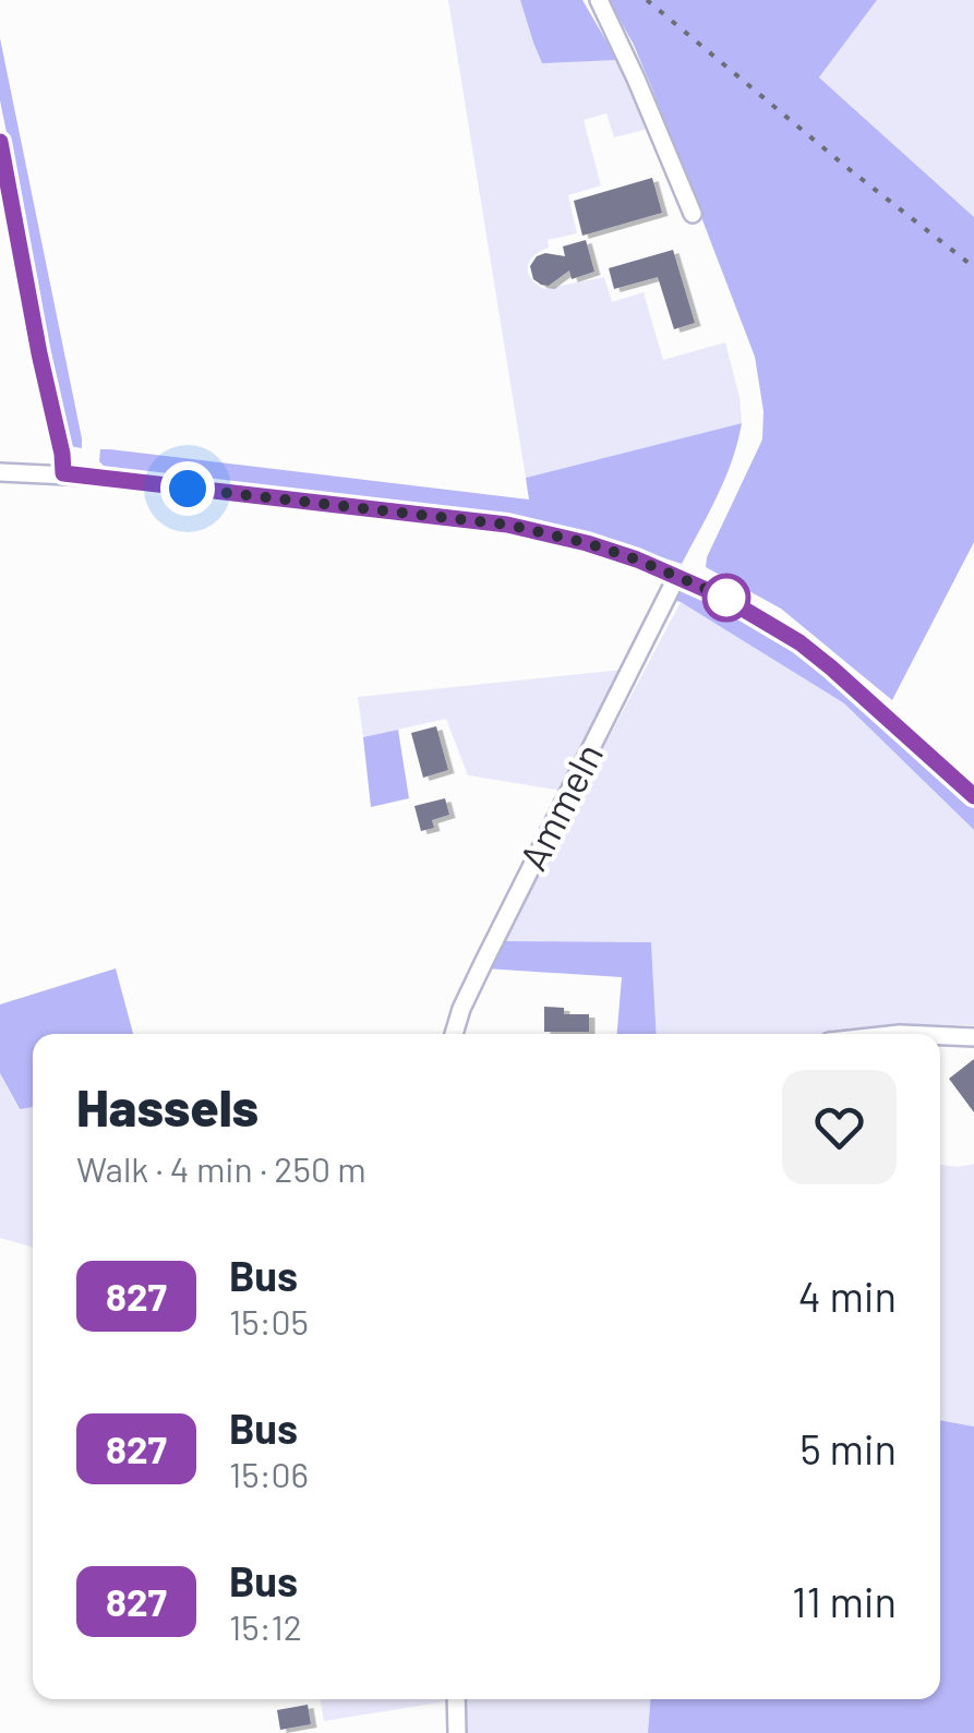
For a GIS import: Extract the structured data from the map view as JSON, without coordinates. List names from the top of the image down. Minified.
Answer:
{"streets":{"street":["Ammeln"]},"lines":["bus line 827"],"page":{"heading":["Hassels","Walk · 4 min · 250 m"],"list":[{"mark":"827","name":"Bus","note":"15:05","value":"4 min"},{"mark":"827","name":"Bus","note":"15:06","value":"5 min"},{"mark":"827","name":"Bus","note":"15:12","value":"11 min"}]}}
